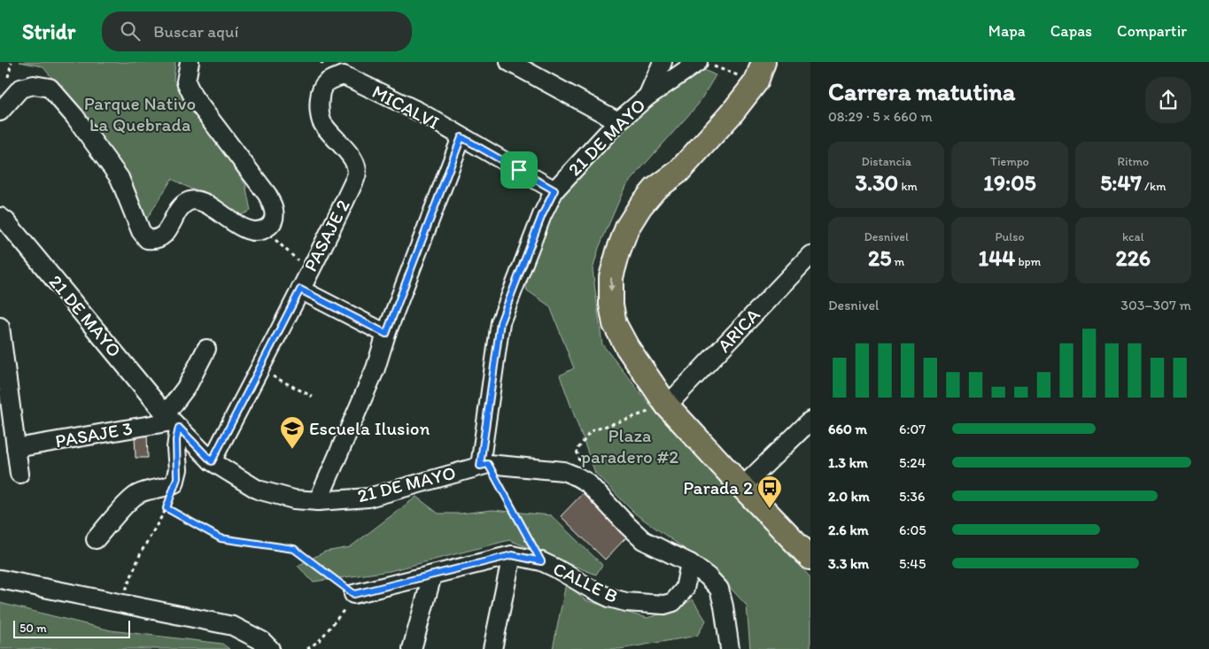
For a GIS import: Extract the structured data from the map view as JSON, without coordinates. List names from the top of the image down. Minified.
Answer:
{"streets":{"street":["MICALVI","21 DE MAYO","PASAJE 2","ARICA","PASAJE 3","CALLE B"]},"crossings":[["MICALVI","21 DE MAYO"],["MICALVI","PASAJE 2"],["21 DE MAYO","PASAJE 2"],["21 DE MAYO","PASAJE 3"]],"parks":["Parque Nativo La Quebrada","Plaza paradero #2"],"places":{"school or university":["Escuela Ilusion"],"bus stop":["Parada 2"]},"scale_bar":"50 m","page":{"header":"Stridr","search":"Buscar aquí","nav":["Mapa","Capas","Compartir"],"heading":["Carrera matutina","08:29 · 5 × 660 m"],"stats":[["Distancia","3.30 km"],["Tiempo","19:05"],["Ritmo","5:47 /km"],["Desnivel","25 m"],["Pulso","144 bpm"],["kcal","226"]],"chart":["Desnivel","303–307 m"],"list":[{"name":"660 m","note":"6:07"},{"name":"1.3 km","note":"5:24"},{"name":"2.0 km","note":"5:36"},{"name":"2.6 km","note":"6:05"},{"name":"3.3 km","note":"5:45"}],"scale":"50 m"}}
